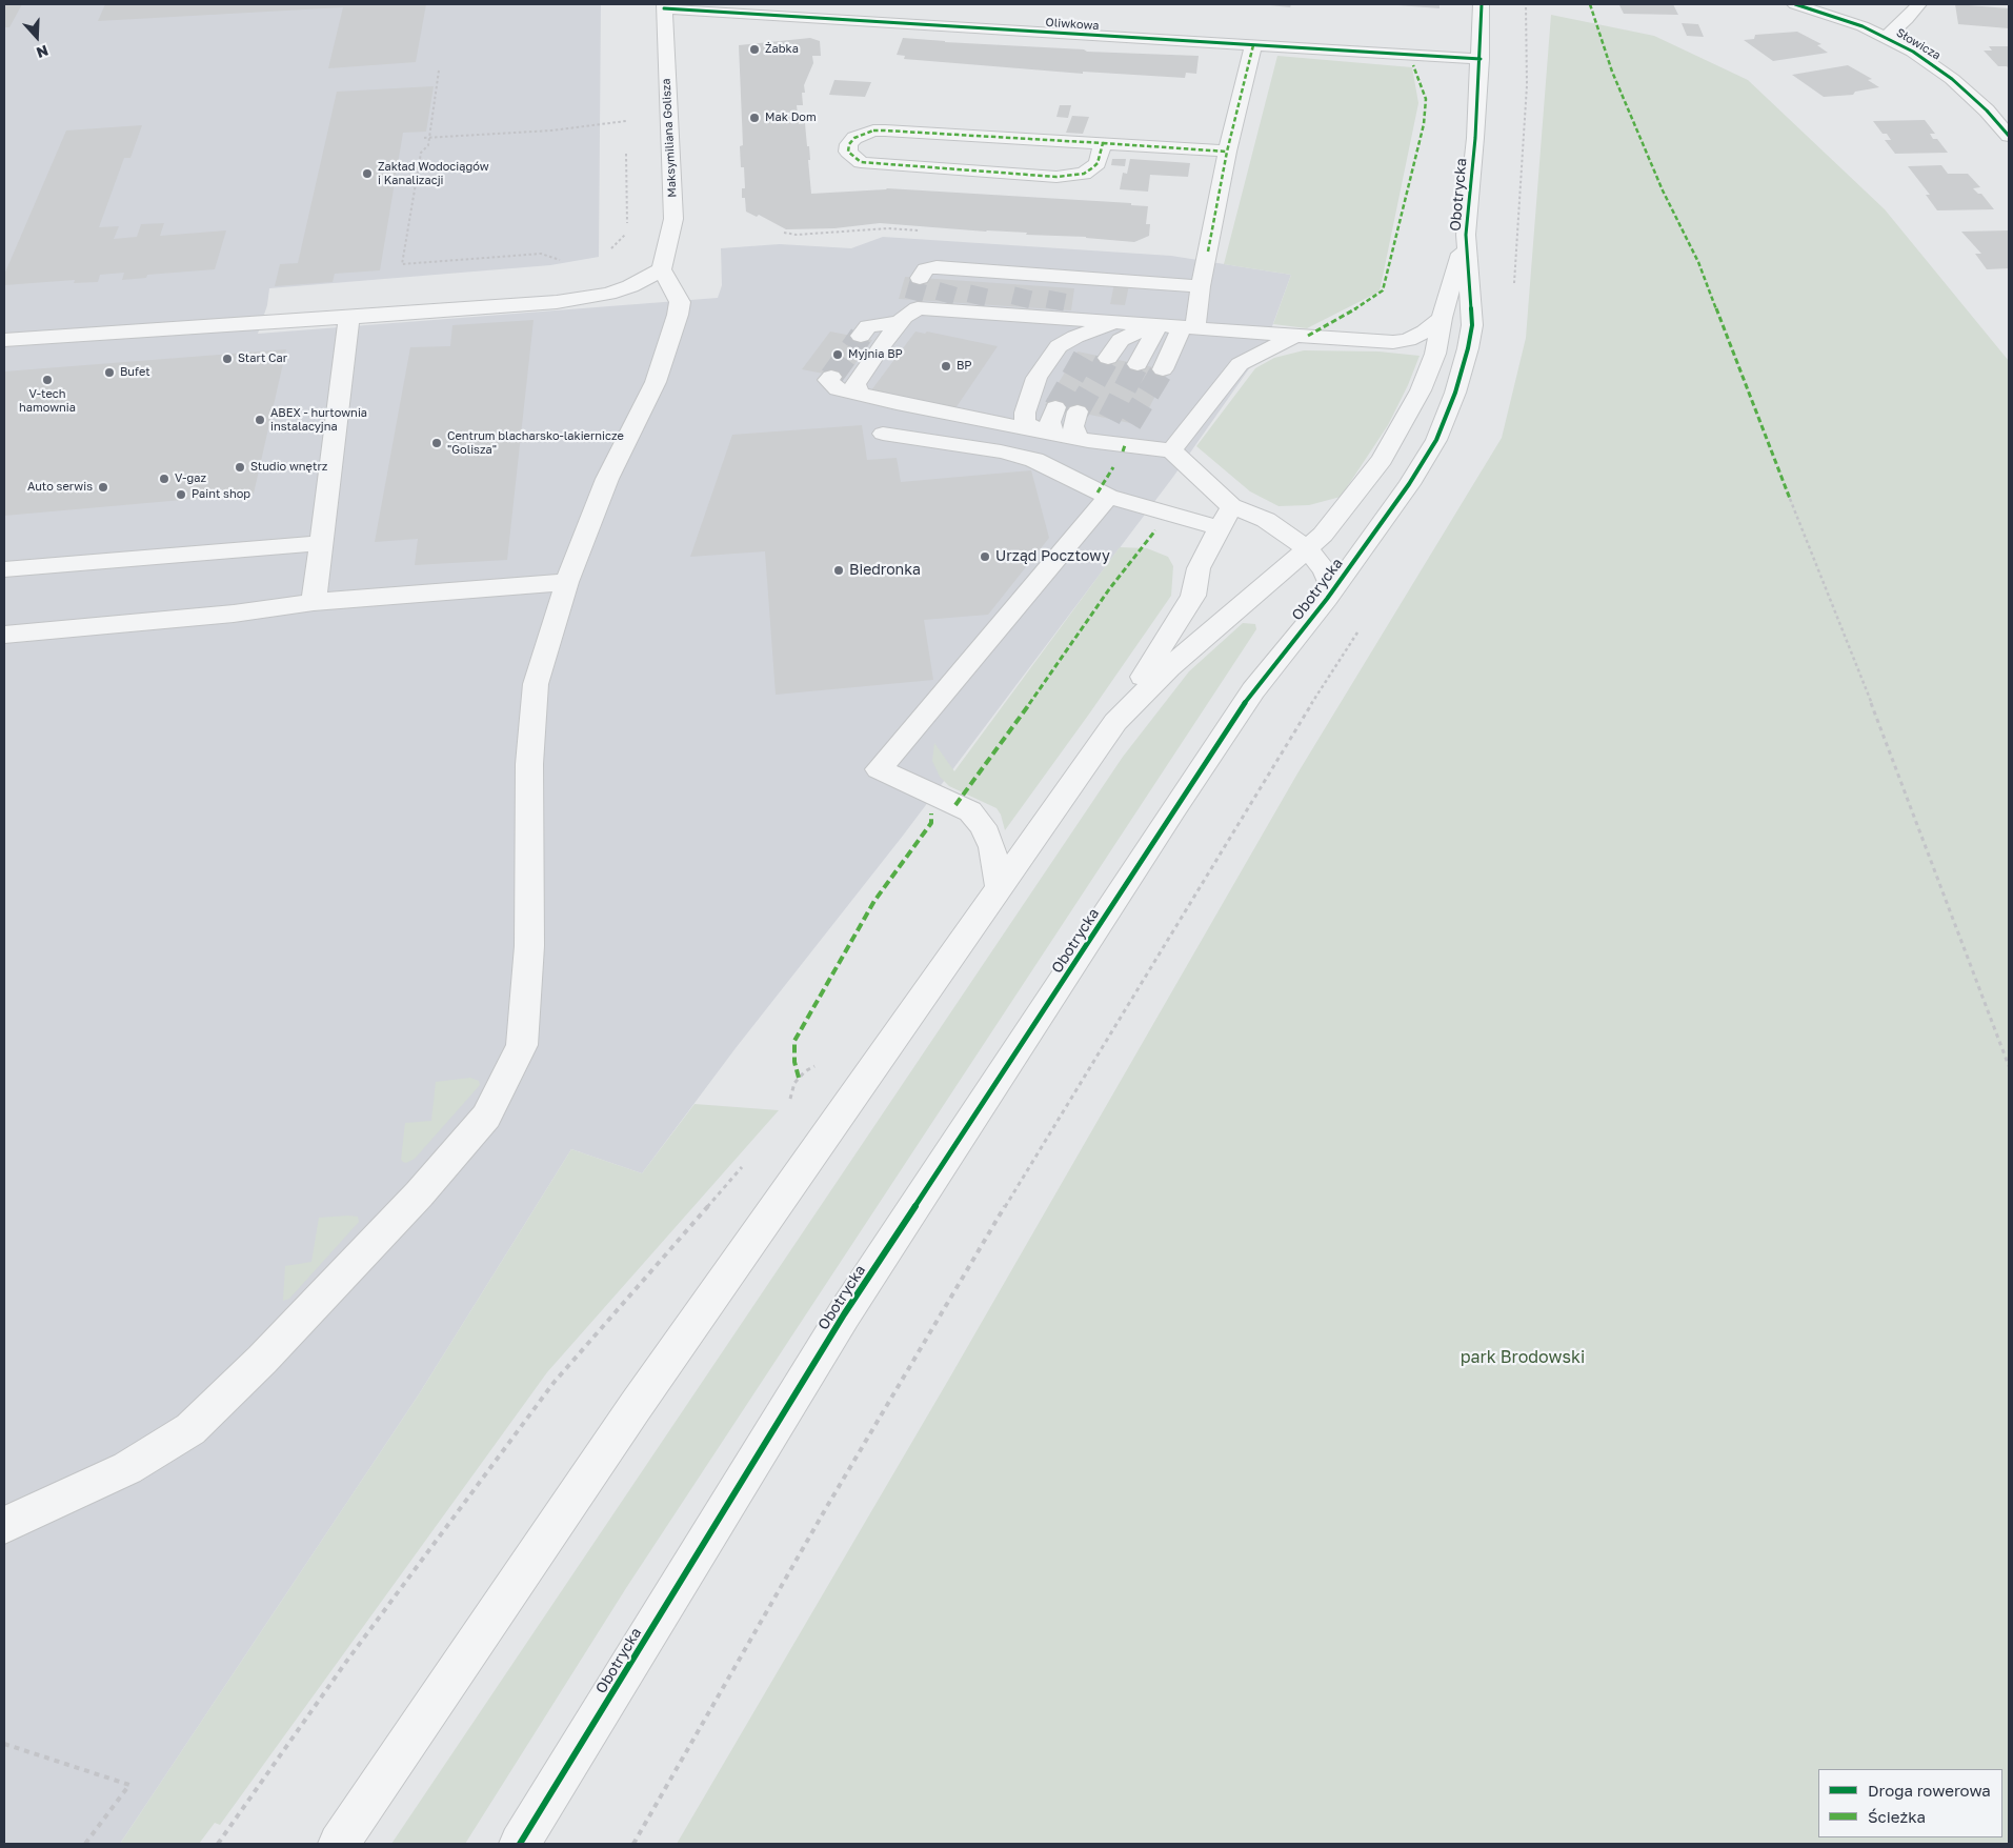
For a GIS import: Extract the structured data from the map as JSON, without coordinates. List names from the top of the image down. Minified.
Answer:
{"streets":{"street":["Oliwkowa","Słowicza","Maksymiliana Golisza","Obotrycka"]},"crossings":[["Oliwkowa","Maksymiliana Golisza"],["Oliwkowa","Obotrycka"]],"parks":["park Brodowski"],"places":["Żabka","Mak Dom","Zakład Wodociągów i Kanalizacji","Myjnia BP","Start Car","BP","Bufet","V-tech hamownia","ABEX - hurtownia instalacyjna","Centrum blacharsko-lakiernicze \"Golisza\"","Studio wnętrz","V-gaz","Auto serwis","Paint shop","Urząd Pocztowy","Biedronka"],"legend":["Droga rowerowa","Ścieżka"],"north":"bottom"}
